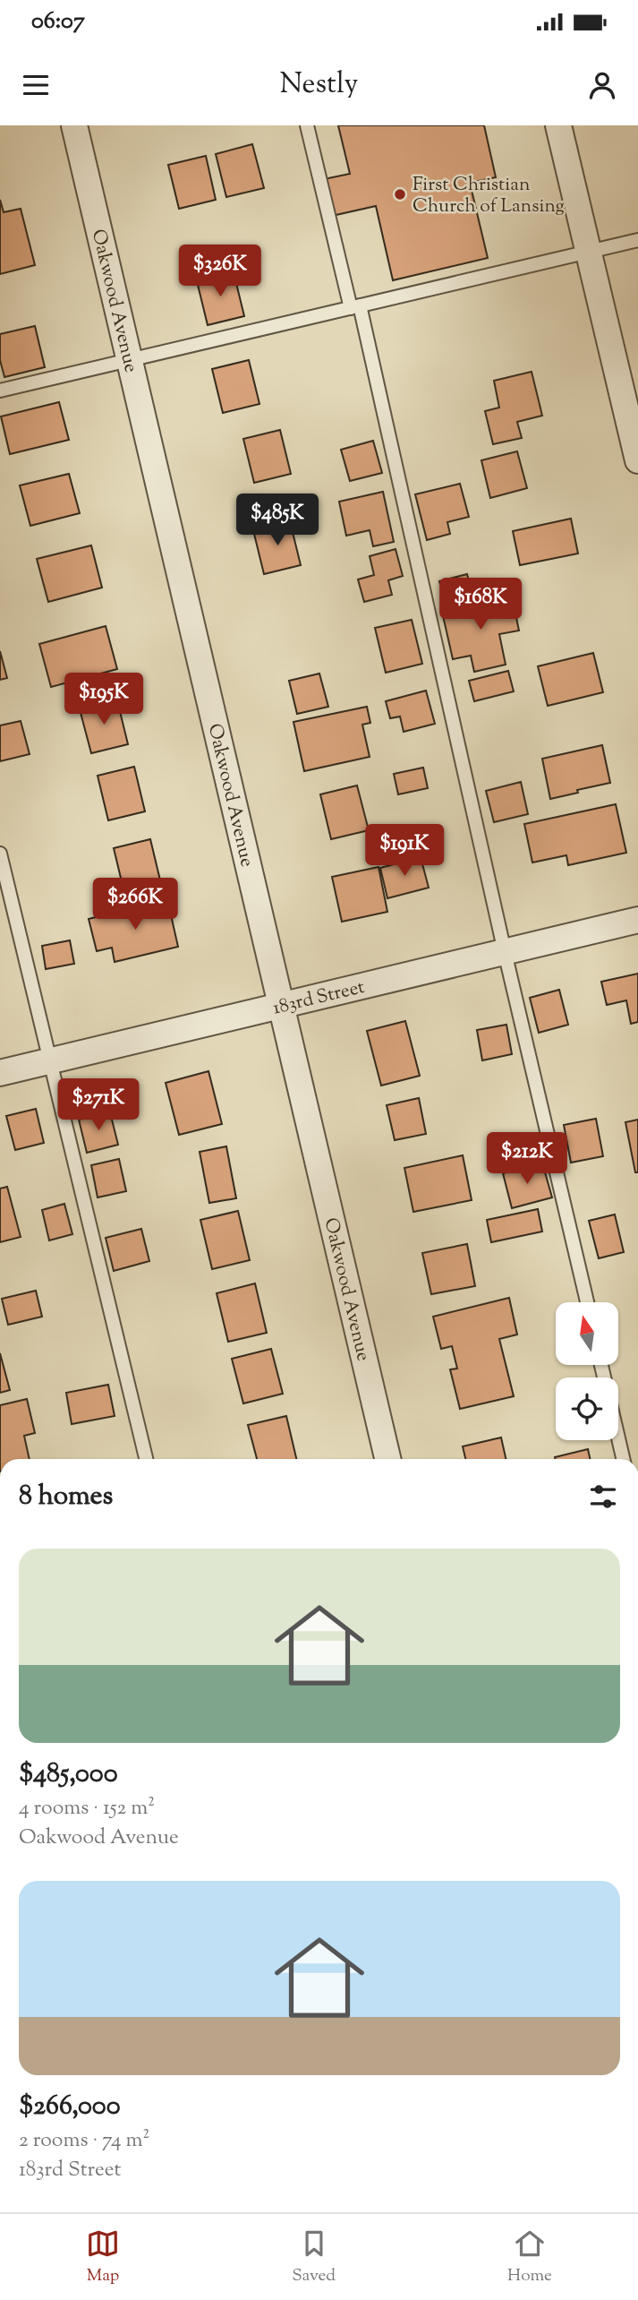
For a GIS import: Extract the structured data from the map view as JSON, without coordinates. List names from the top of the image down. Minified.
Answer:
{"streets":{"street":["Oakwood Avenue","183rd Street"]},"crossings":[["Oakwood Avenue","183rd Street"]],"places":["First Christian Church of Lansing"],"north":"top","page":{"status":"06:07","header":"Nestly","price":["$326K","$485K","$168K","$195K","$191K","$266K","$271K","$212K"],"heading":"8 homes","list":[{"name":"$485,000","note":"4 rooms · 152 m² · Oakwood Avenue"},{"name":"$266,000","note":"2 rooms · 74 m² · 183rd Street"}],"tabs":["Map","Saved","Home"]}}
